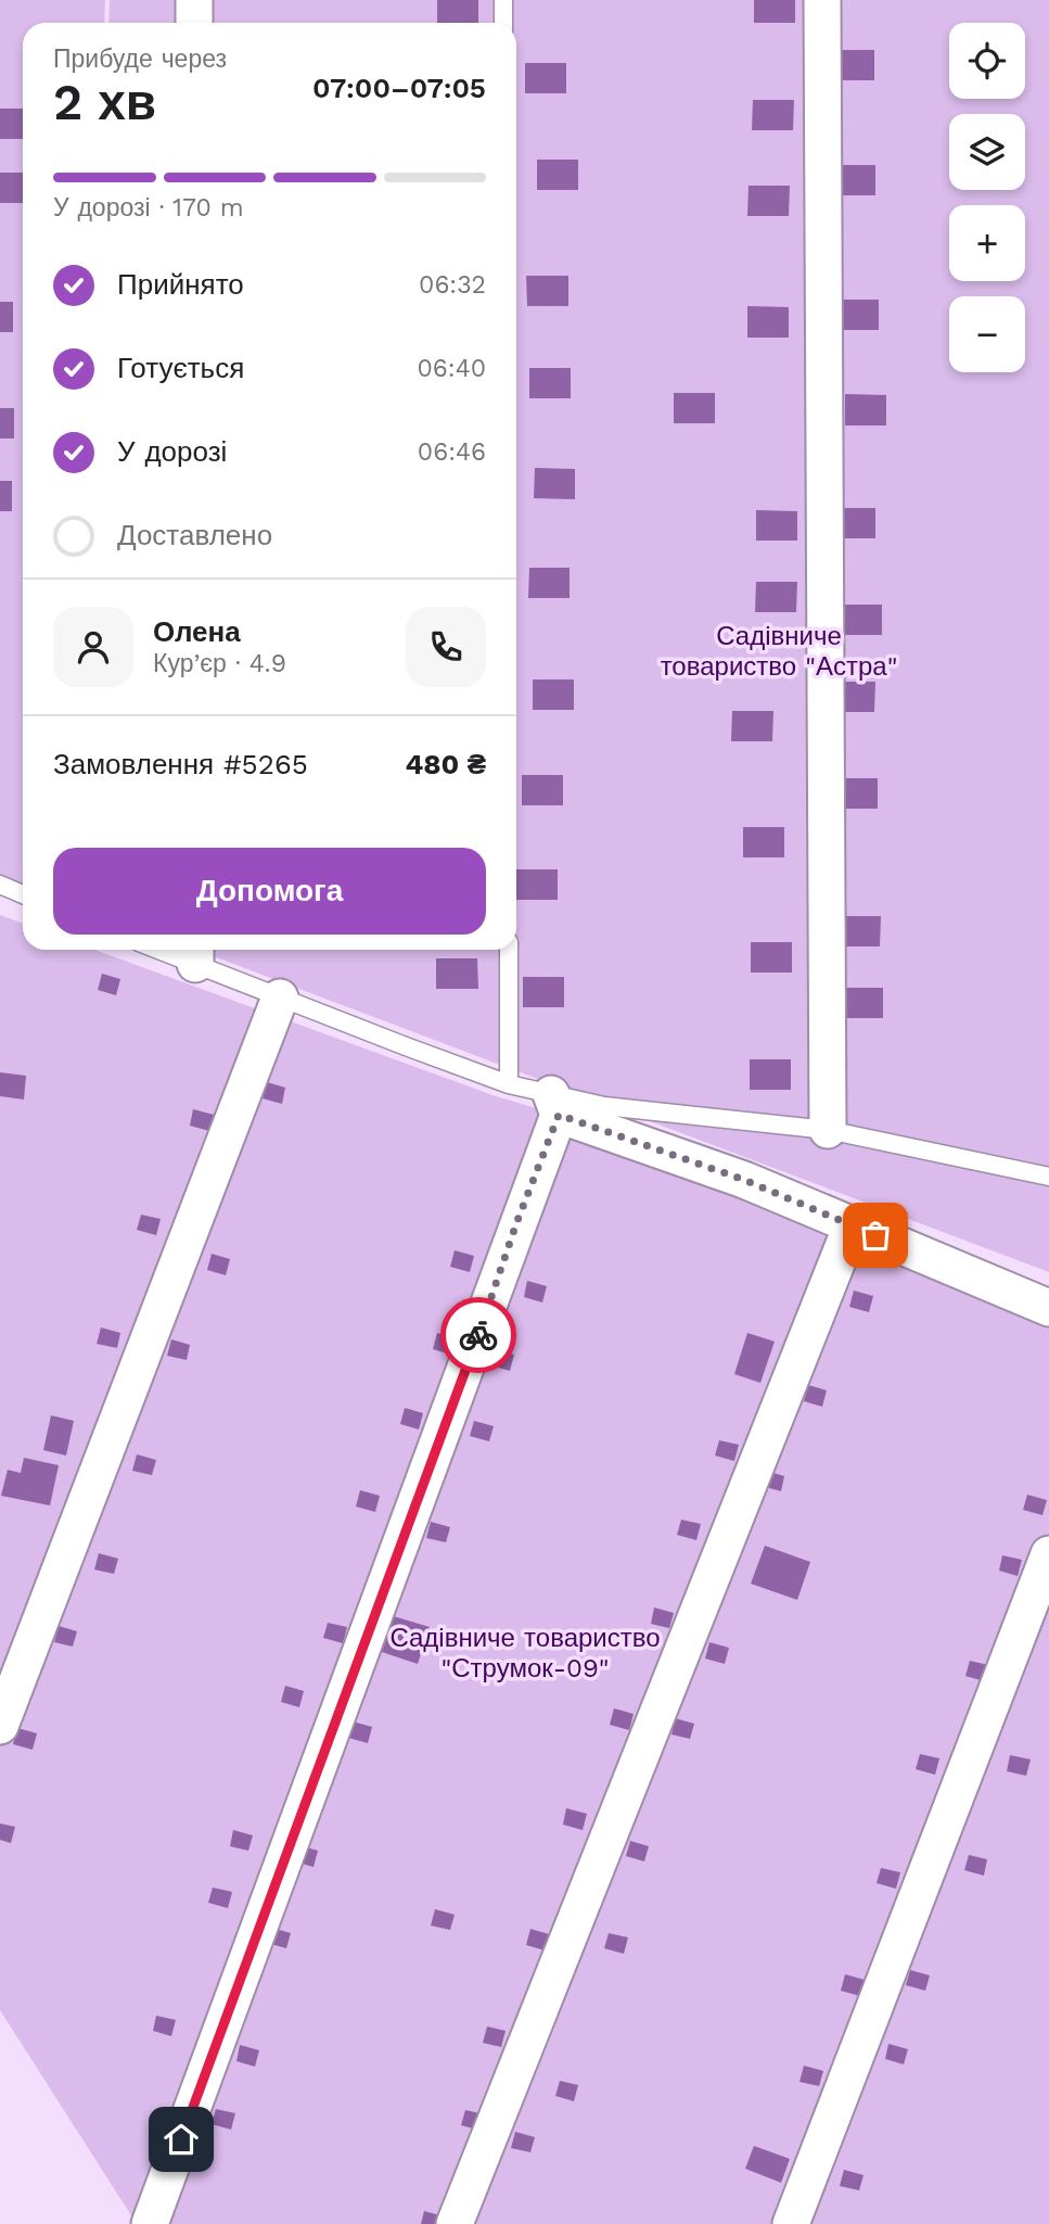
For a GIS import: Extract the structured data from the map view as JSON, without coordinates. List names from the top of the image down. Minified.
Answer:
{"parks":["Садівниче товариство \"Астра\"","Садівниче товариство \"Струмок-09\""],"page":{"map_buttons":["+","−"],"heading":["2 хв","Прибуде через","07:00–07:05"],"panel":["Олена","Кур’єр · 4.9","Замовлення #5265","480 ₴"],"bar":"У дорозі · 170 m","list":[["Прийнято","06:32"],["Готується","06:40"],["У дорозі","06:46"],"Доставлено"],"buttons":"Допомога"}}
